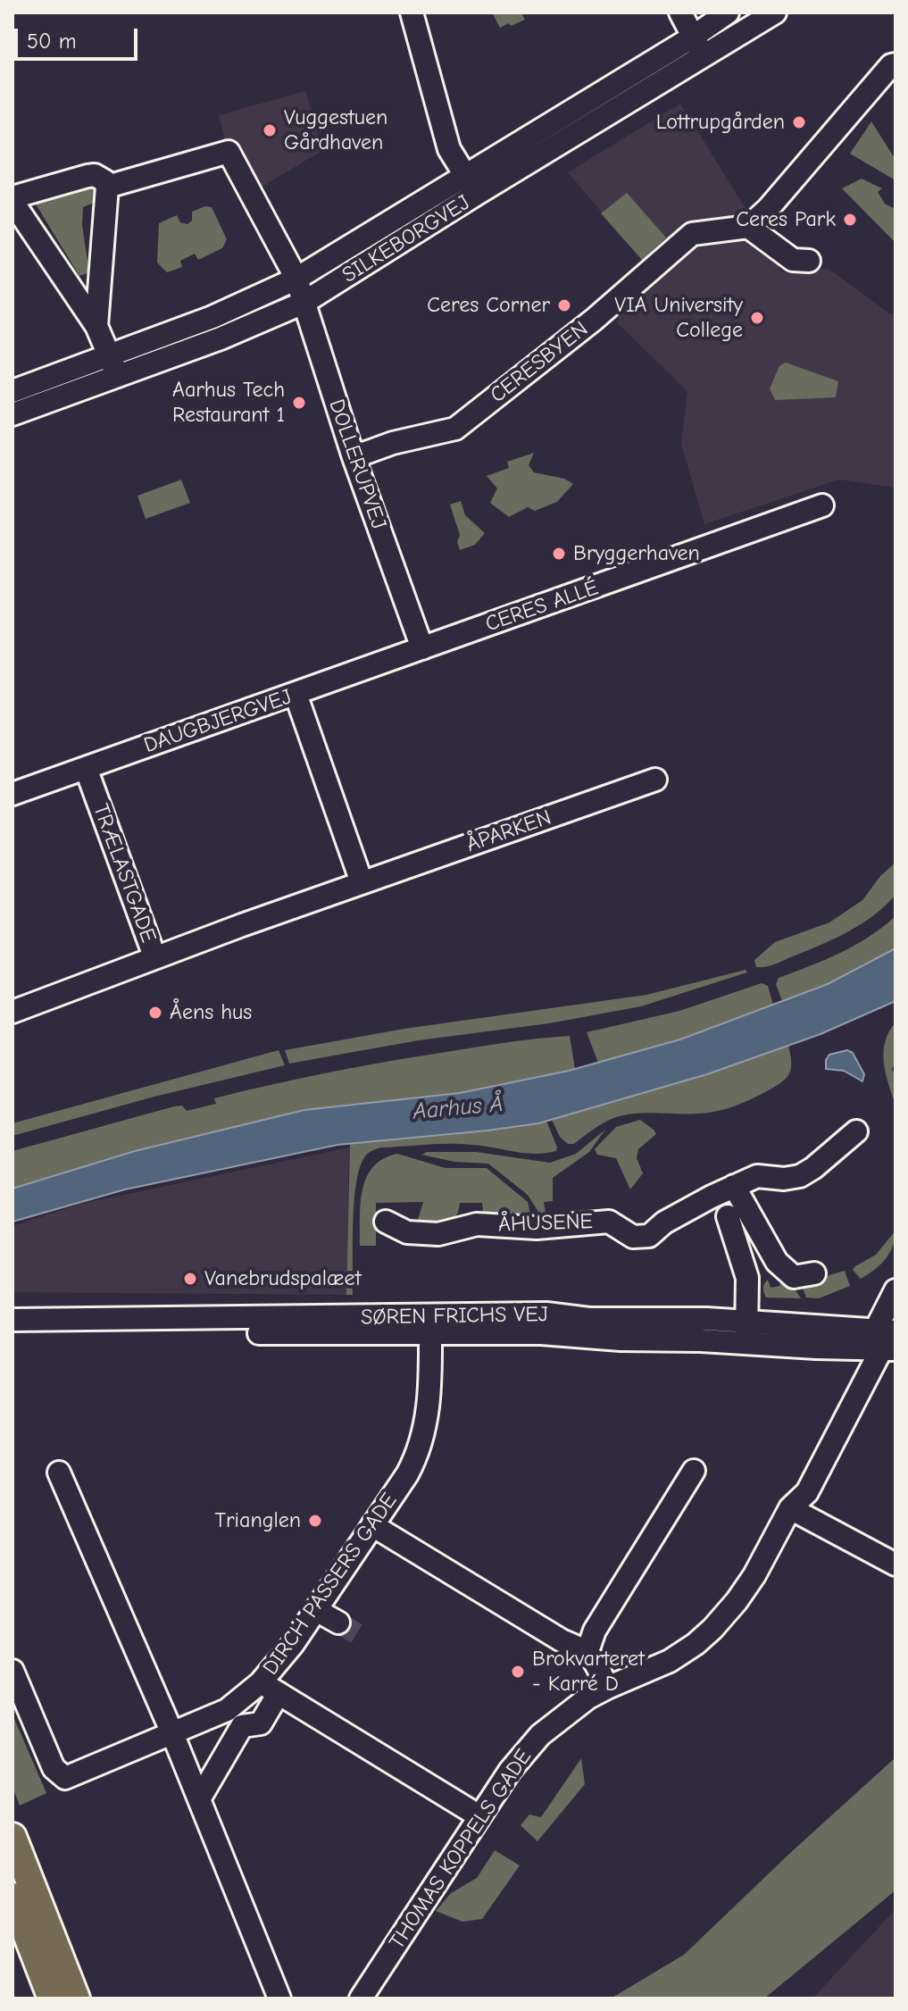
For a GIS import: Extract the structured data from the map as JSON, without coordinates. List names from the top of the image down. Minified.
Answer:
{"streets":{"street":["SILKEBORGVEJ","CERESBYEN","DOLLERUPVEJ","CERES ALLÉ","DAUGBJERGVEJ","ÅPARKEN","TRÆLASTGADE","ÅHUSENE","SØREN FRICHS VEJ","DIRCH PASSERS GADE","THOMAS KOPPELS GADE"]},"crossings":[["SILKEBORGVEJ","DOLLERUPVEJ"],["CERESBYEN","DOLLERUPVEJ"],["DOLLERUPVEJ","CERES ALLÉ"],["DOLLERUPVEJ","DAUGBJERGVEJ"],["CERES ALLÉ","DAUGBJERGVEJ"],["DAUGBJERGVEJ","TRÆLASTGADE"],["ÅPARKEN","TRÆLASTGADE"],["SØREN FRICHS VEJ","DIRCH PASSERS GADE"],["SØREN FRICHS VEJ","THOMAS KOPPELS GADE"]],"water":["Aarhus Å"],"places":["Lottrupgården","Vuggestuen Gårdhaven","Ceres Park","Ceres Corner","VIA University College","Aarhus Tech Restaurant 1","Bryggerhaven","Åens hus","Vanebrudspalæet","Trianglen","Brokvarteret - Karré D"],"scale_bar":"50 m"}
